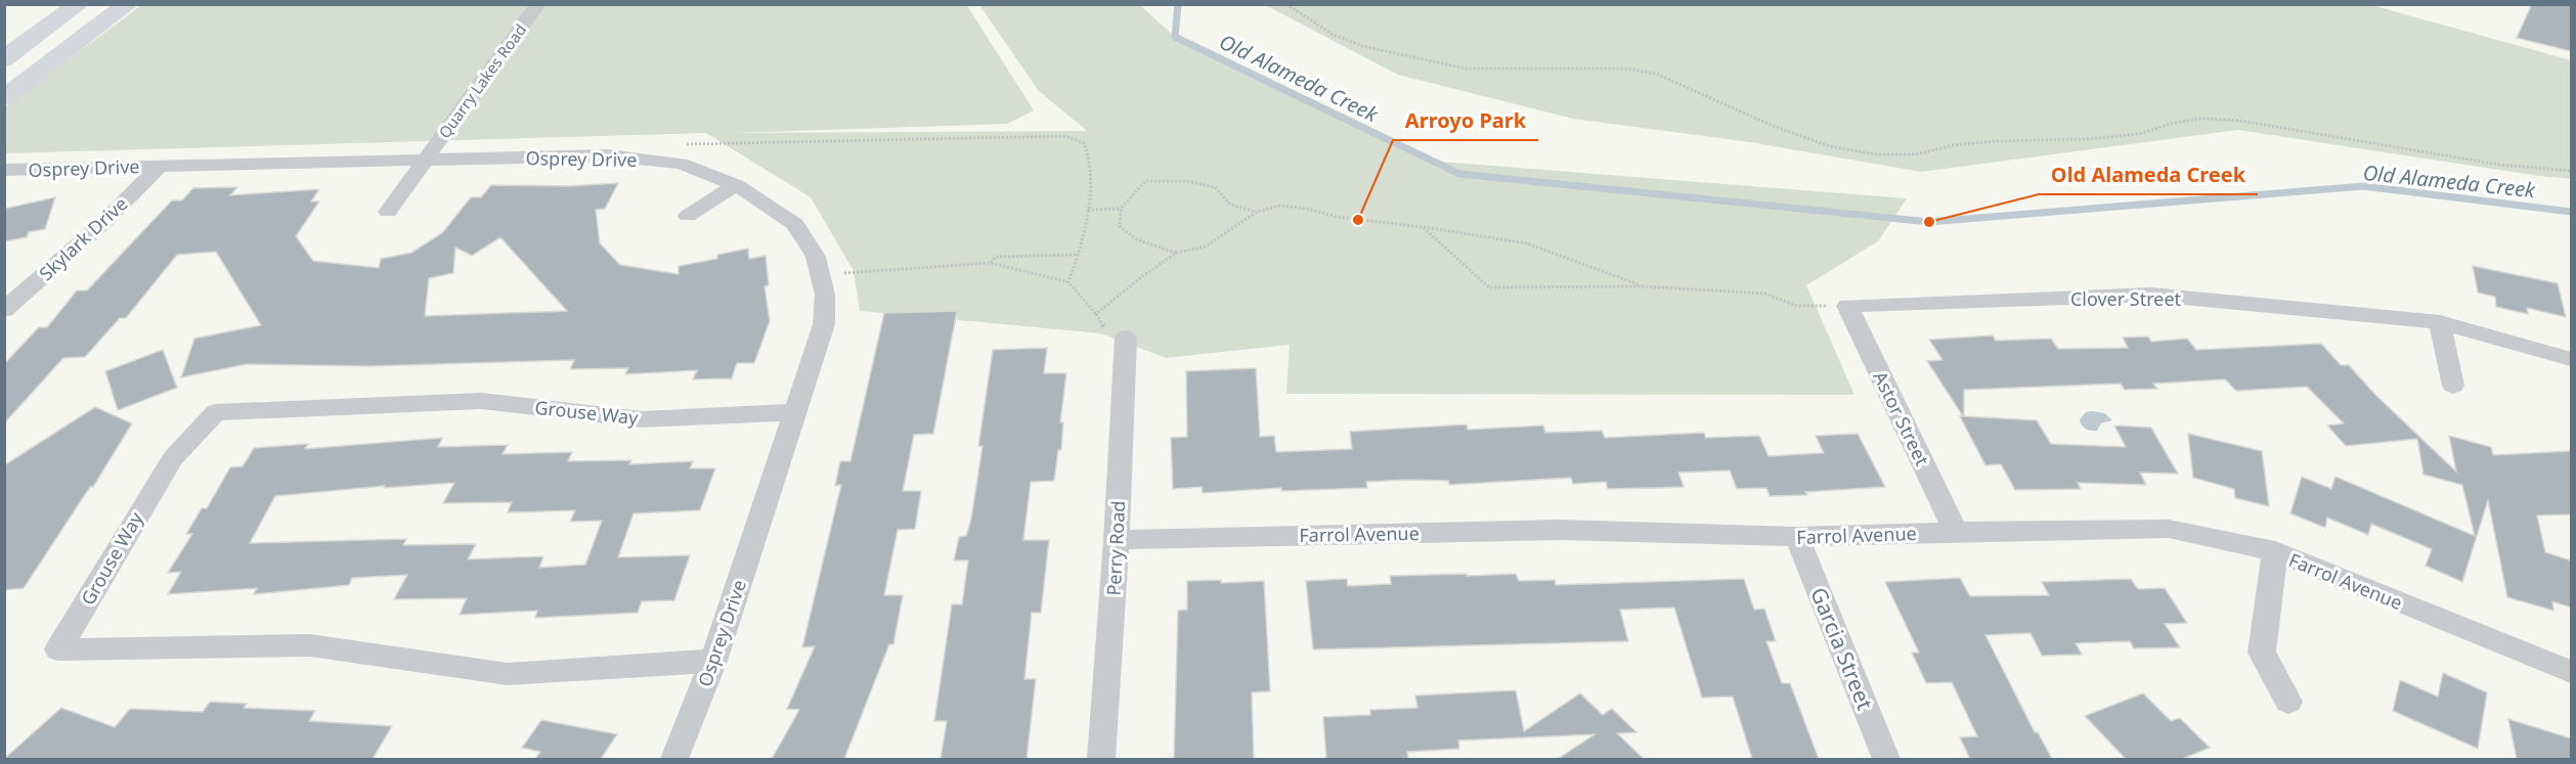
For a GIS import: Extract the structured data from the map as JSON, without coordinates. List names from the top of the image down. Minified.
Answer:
{"streets":{"street":["Quarry Lakes Road","Osprey Drive","Skylark Drive","Clover Street","Grouse Way","Astor Street","Farrol Avenue","Perry Road","Garcia Street"]},"crossings":[["Quarry Lakes Road","Osprey Drive"],["Osprey Drive","Skylark Drive"],["Osprey Drive","Grouse Way"],["Clover Street","Astor Street"],["Astor Street","Farrol Avenue"],["Farrol Avenue","Perry Road"],["Farrol Avenue","Garcia Street"]],"water":["Old Alameda Creek"],"places":["Arroyo Park","Old Alameda Creek"]}
